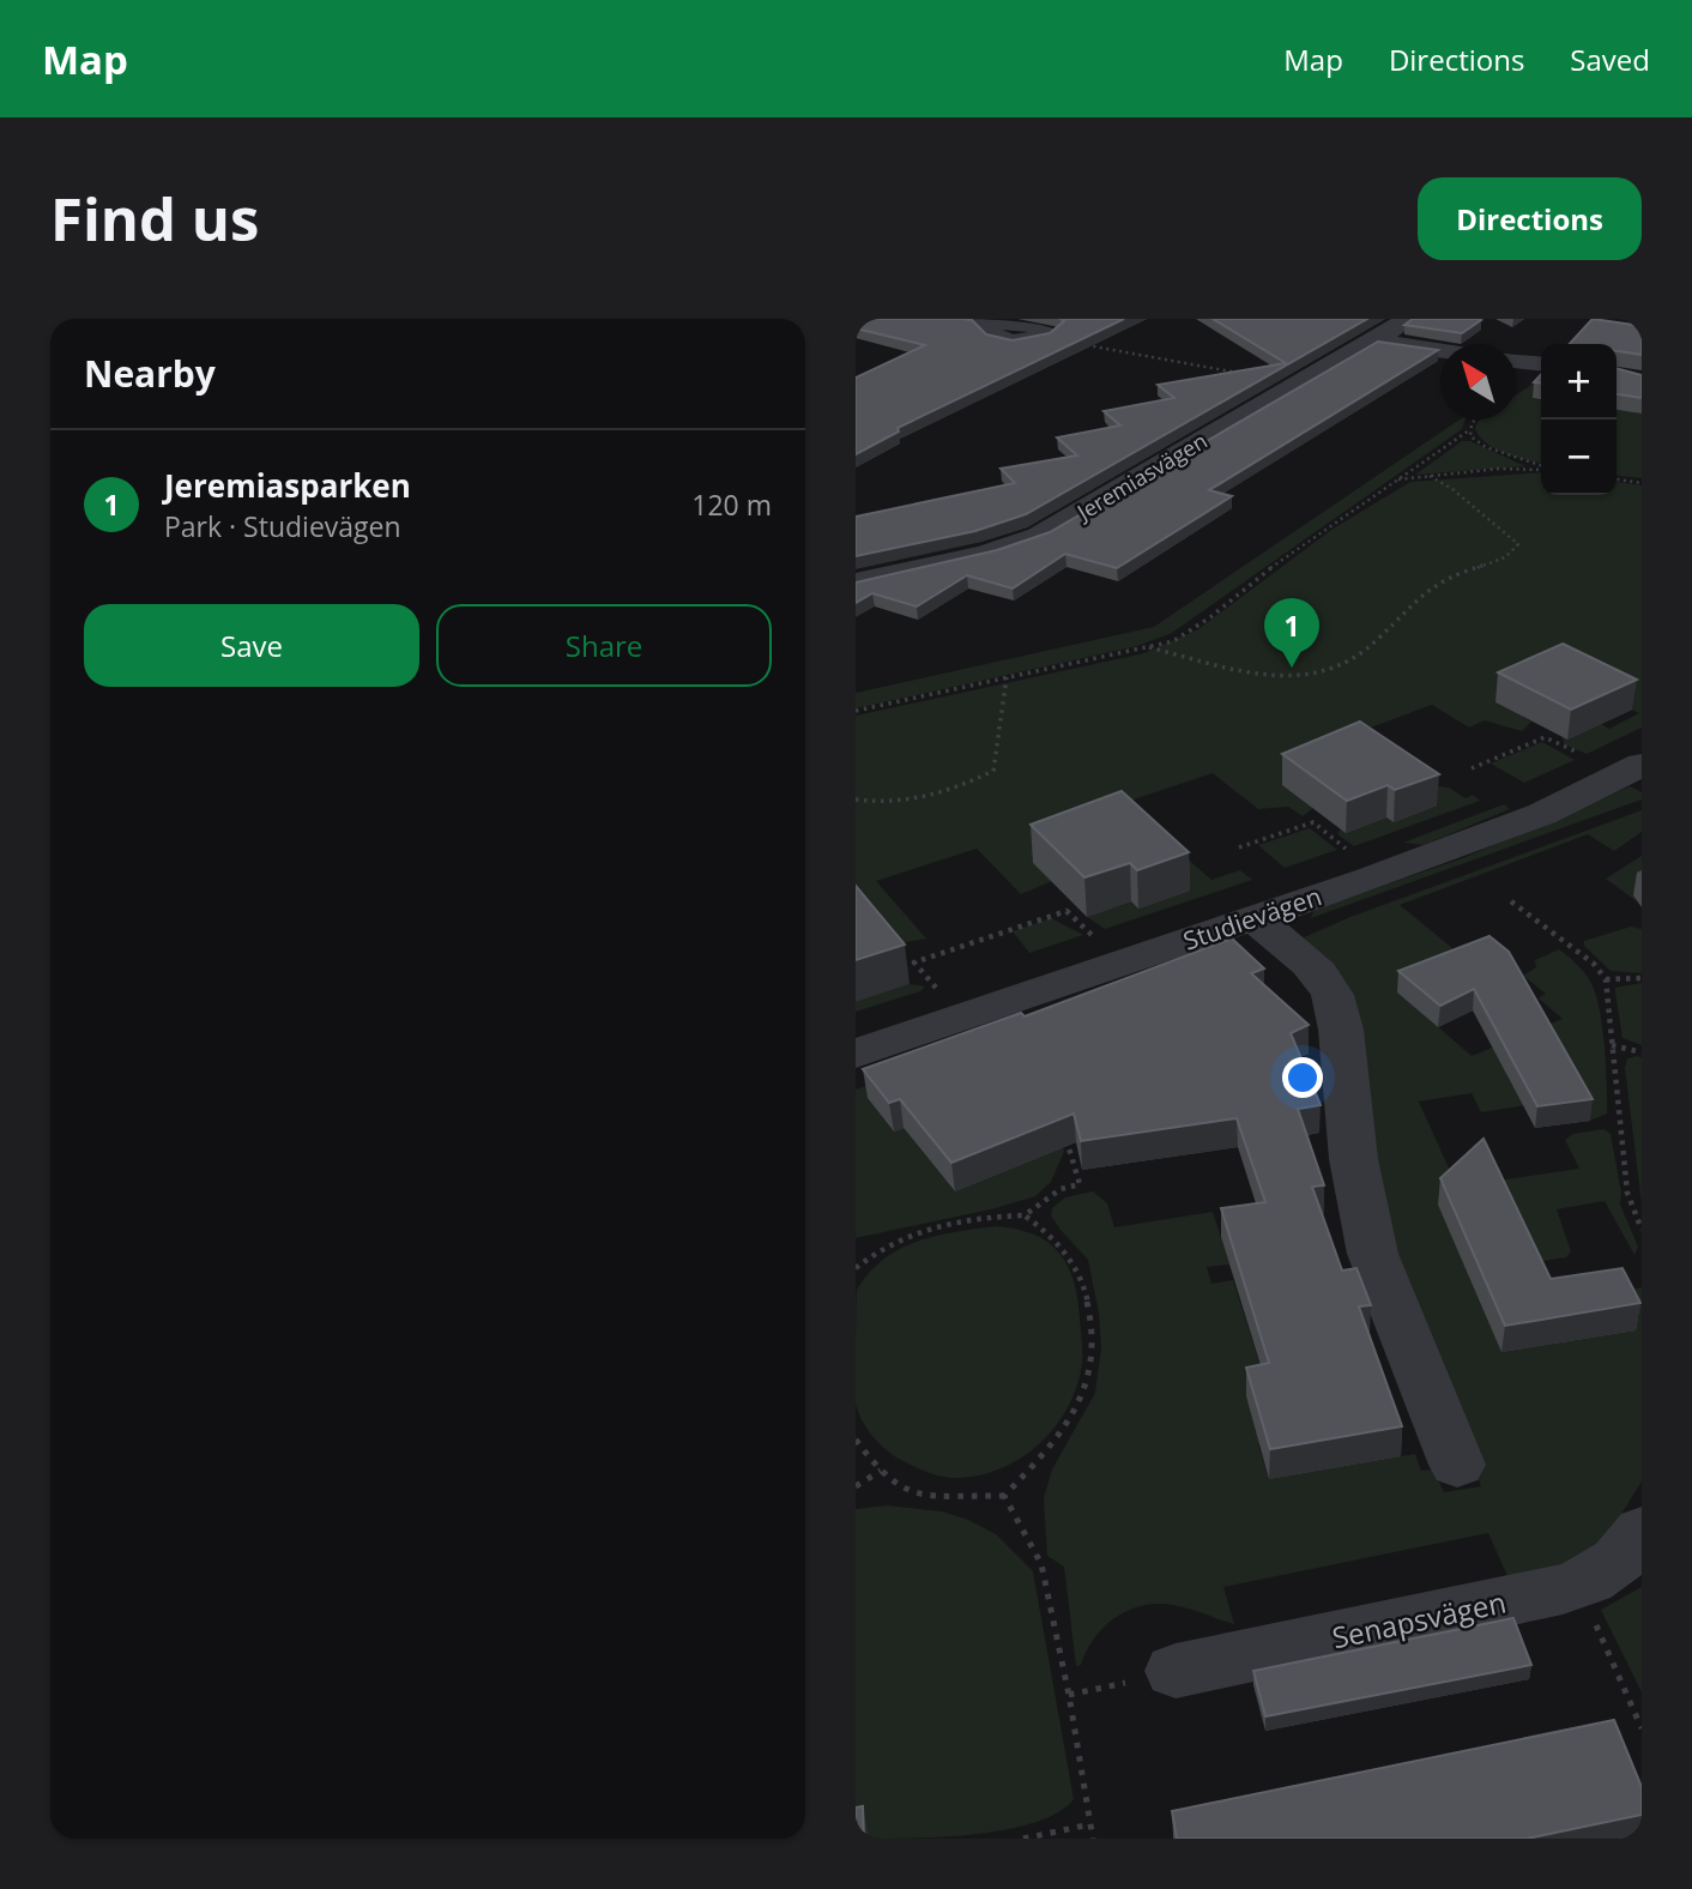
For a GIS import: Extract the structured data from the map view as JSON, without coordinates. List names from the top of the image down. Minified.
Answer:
{"streets":{"street":["Jeremiasvägen","Studievägen","Senapsvägen"]},"north":"top left","page":{"header":"Map","nav":["Map","Directions","Saved"],"buttons":["Directions",["Save","Share"]],"title":"Find us","heading":"Nearby","map_buttons":["+","−"],"list":[{"mark":"1","name":"Jeremiasparken","note":"Park · Studievägen","value":"120 m"}],"pins":"1"}}
